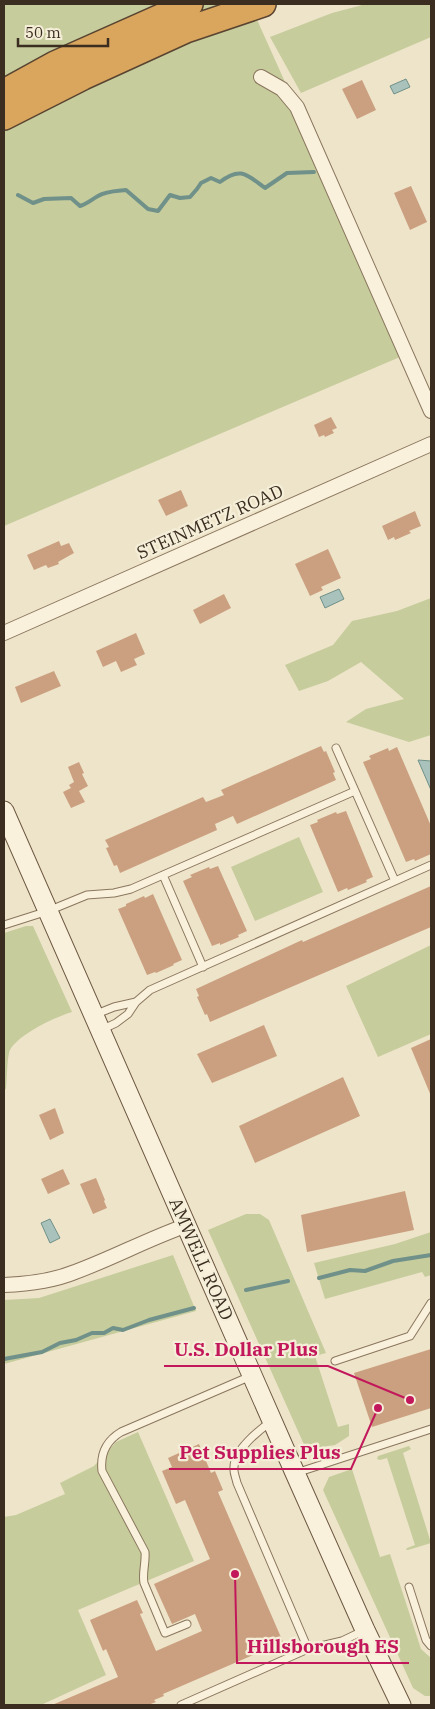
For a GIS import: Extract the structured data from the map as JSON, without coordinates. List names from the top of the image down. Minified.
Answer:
{"streets":{"main road":["AMWELL ROAD"],"street":["STEINMETZ ROAD"]},"places":["U.S. Dollar Plus","Pet Supplies Plus","Hillsborough ES"],"scale_bar":"50 m"}
